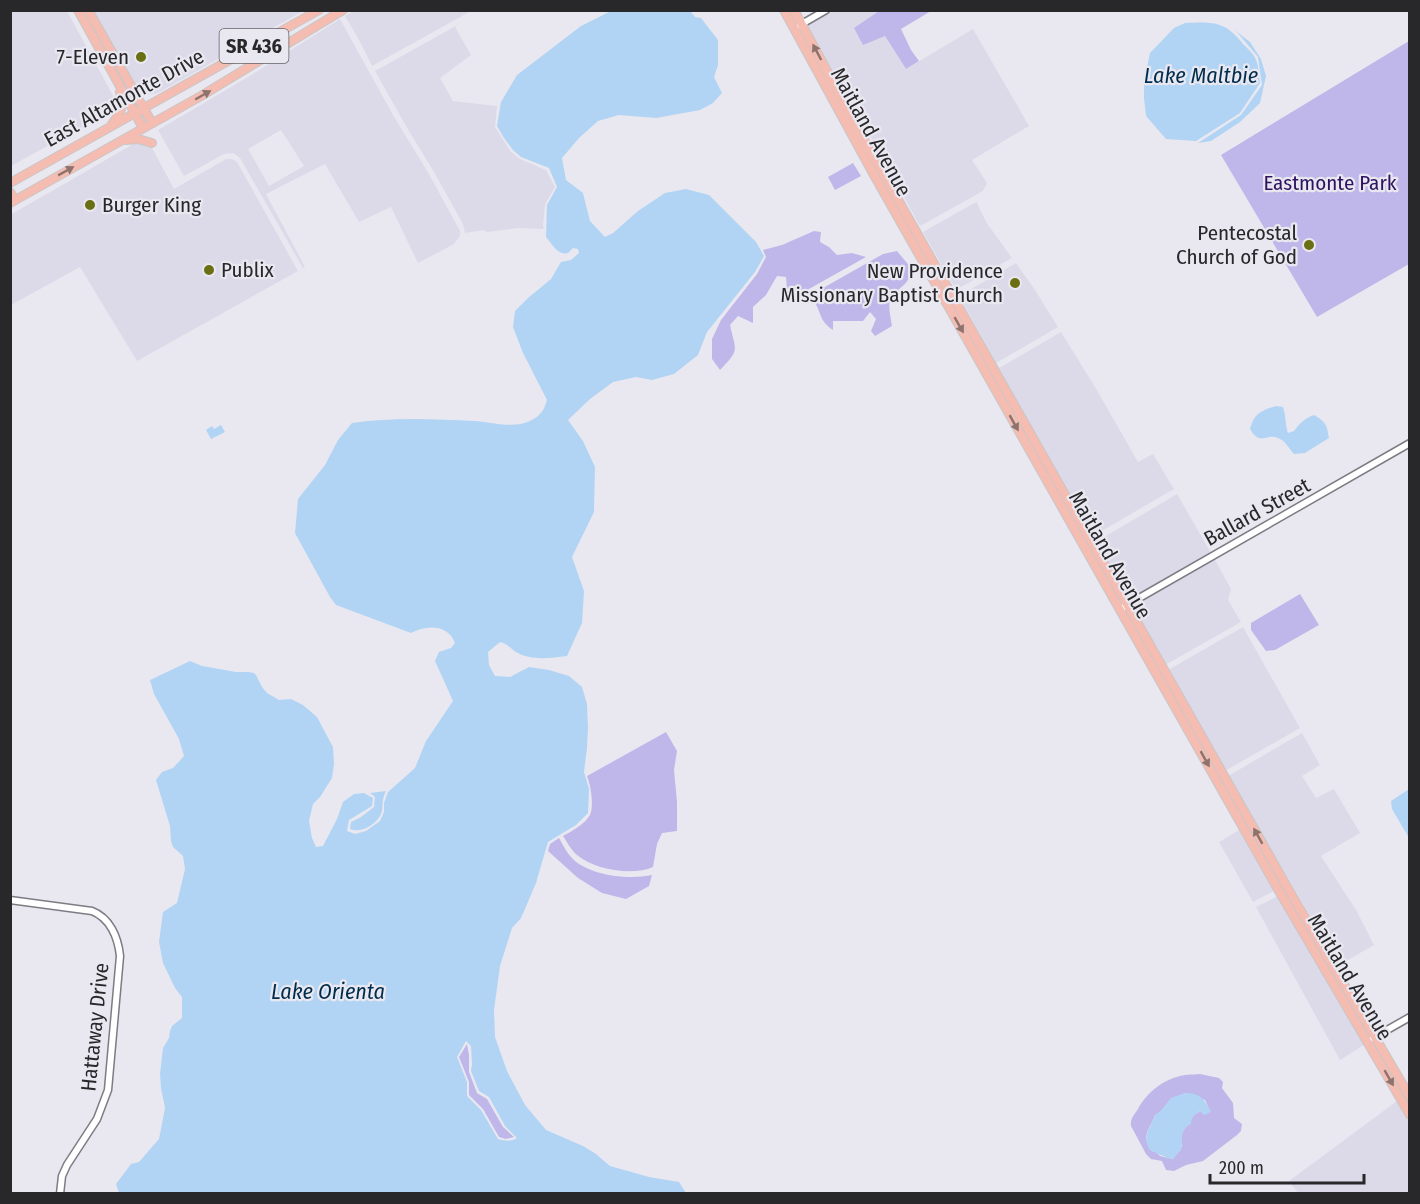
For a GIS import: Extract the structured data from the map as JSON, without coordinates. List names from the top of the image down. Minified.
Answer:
{"streets":{"main road":["SR 436","East Altamonte Drive","Maitland Avenue"],"street":["Ballard Street","Hattaway Drive"]},"crossings":[["Maitland Avenue","Ballard Street"]],"water":["Lake Maltbie","Lake Orienta"],"parks":["Eastmonte Park"],"places":["7-Eleven","Burger King","Pentecostal Church of God","Publix","New Providence Missionary Baptist Church"],"scale_bar":"200 m"}
